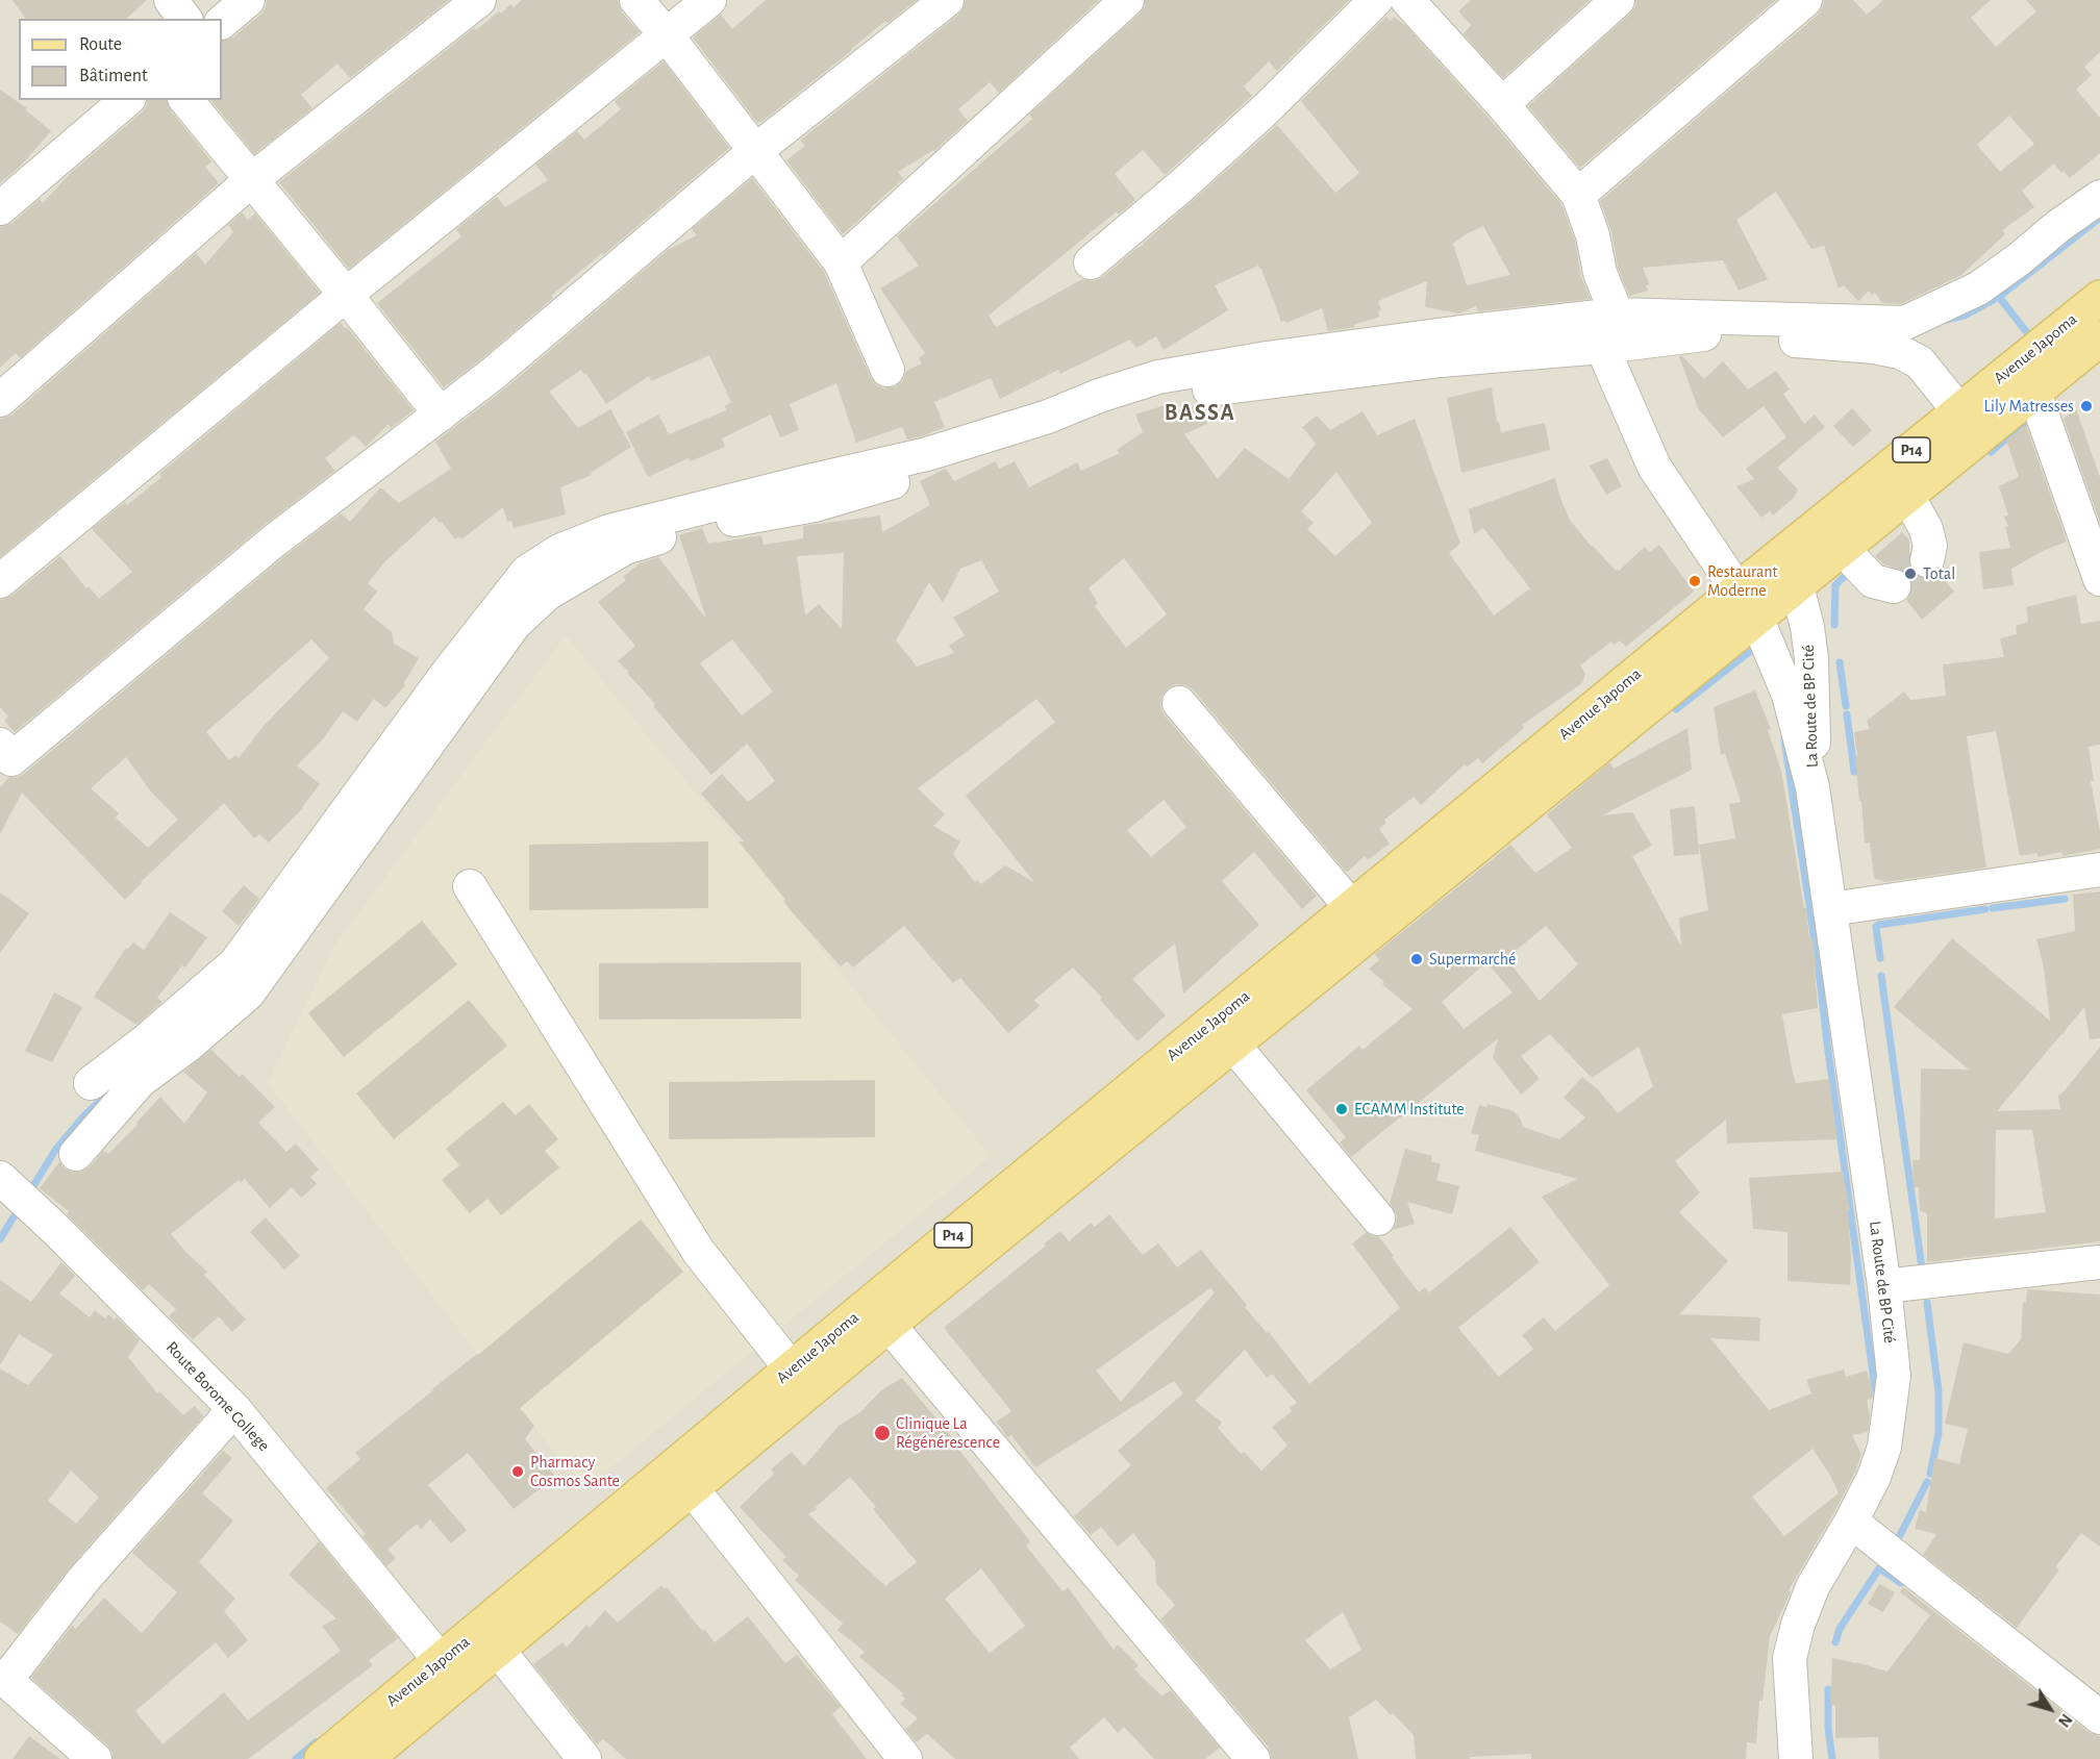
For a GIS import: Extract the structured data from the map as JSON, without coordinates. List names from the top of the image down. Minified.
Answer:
{"streets":{"main road":["Avenue Japoma","P14"],"street":["La Route de BP Cité","Route Borome College"]},"crossings":[["Avenue Japoma","La Route de BP Cité"],["Avenue Japoma","Route Borome College"]],"districts":["BASSA"],"places":["Lily Matresses","Total","Restaurant Moderne","Supermarché","ECAMM Institute","Clinique La Régénérescence","Pharmacy Cosmos Sante"],"legend":["Route","Bâtiment"],"north":"bottom right"}
